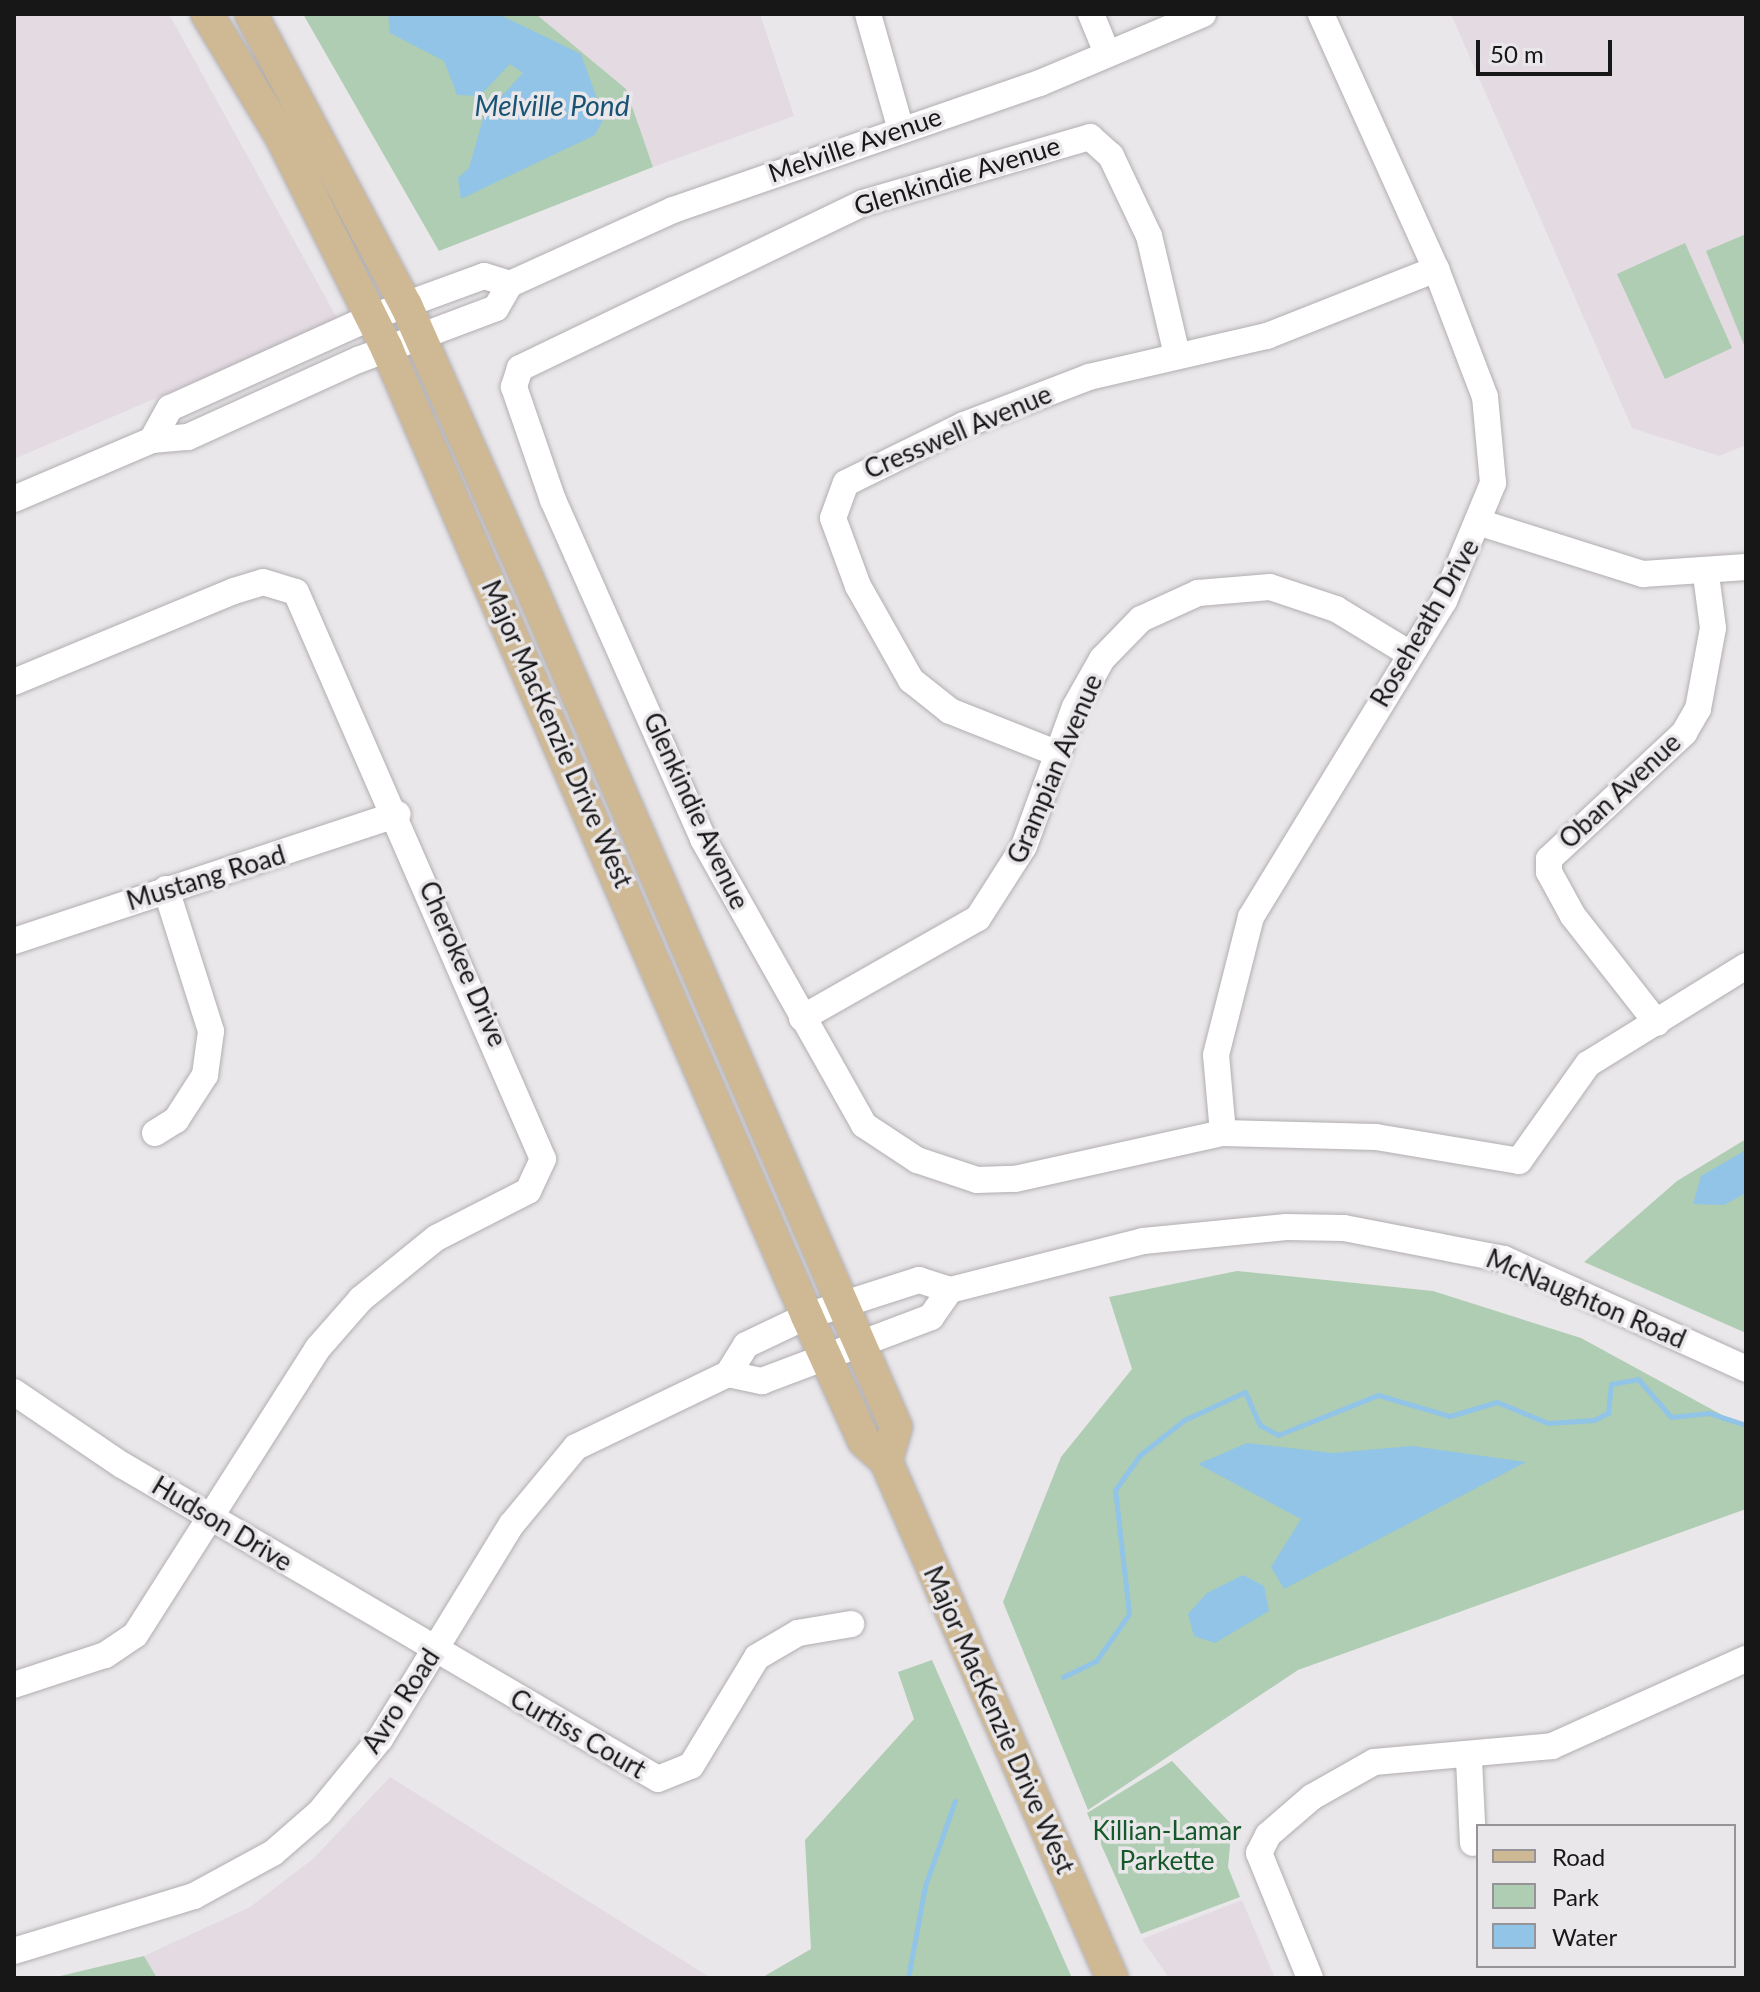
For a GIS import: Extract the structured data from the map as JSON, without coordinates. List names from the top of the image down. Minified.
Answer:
{"streets":{"main road":["Major MacKenzie Drive West"],"street":["Melville Avenue","Glenkindie Avenue","Cresswell Avenue","Roseheath Drive","Grampian Avenue","Oban Avenue","Mustang Road","Cherokee Drive","McNaughton Road","Hudson Drive","Avro Road","Curtiss Court"]},"crossings":[["Melville Avenue","Major MacKenzie Drive West"],["Glenkindie Avenue","Cresswell Avenue"],["Glenkindie Avenue","Roseheath Drive"],["Glenkindie Avenue","Grampian Avenue"],["Glenkindie Avenue","Oban Avenue"],["Cresswell Avenue","Roseheath Drive"],["Cresswell Avenue","Grampian Avenue"],["Roseheath Drive","Grampian Avenue"],["Major MacKenzie Drive West","McNaughton Road"],["Major MacKenzie Drive West","Avro Road"],["Mustang Road","Cherokee Drive"],["Cherokee Drive","Hudson Drive"],["McNaughton Road","Avro Road"],["Hudson Drive","Avro Road"],["Hudson Drive","Curtiss Court"],["Avro Road","Curtiss Court"]],"water":["Melville Pond"],"parks":["Killian-Lamar Parkette"],"legend":["Road","Park","Water"],"scale_bar":"50 m"}
